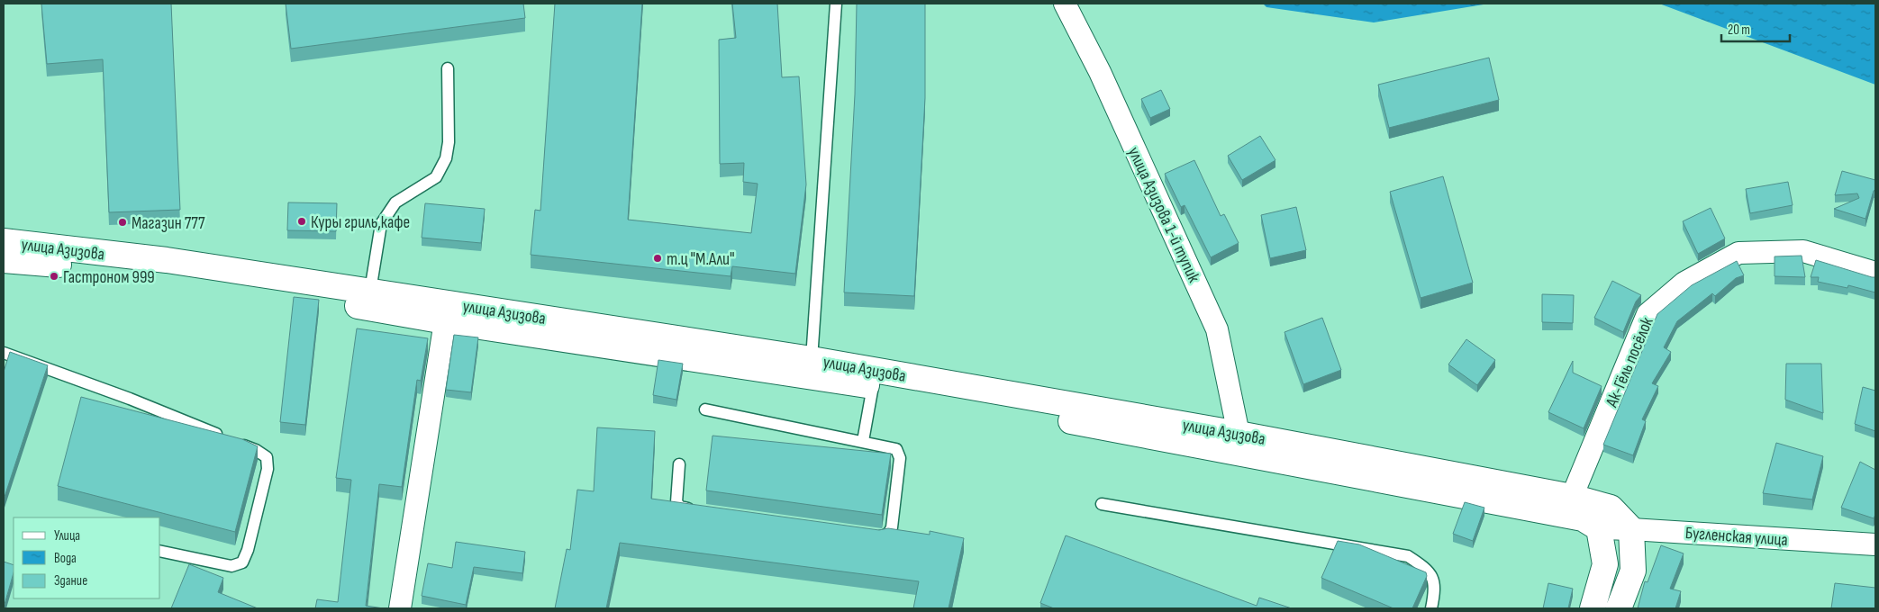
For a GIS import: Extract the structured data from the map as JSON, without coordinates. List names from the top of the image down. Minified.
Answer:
{"streets":{"main road":["улица Азизова"],"street":["улица Азизова 1-й тупик","Ак-Гёль посёлок","Бугленская улица"]},"crossings":[["улица Азизова 1-й тупик","улица Азизова"],["улица Азизова","Ак-Гёль посёлок"],["улица Азизова","Бугленская улица"]],"places":["Куры гриль,кафе","Магазин 777","т.ц \"М.Али\"","Гастроном 999"],"legend":["Улица","Вода","Здание"],"scale_bar":"20 m"}
